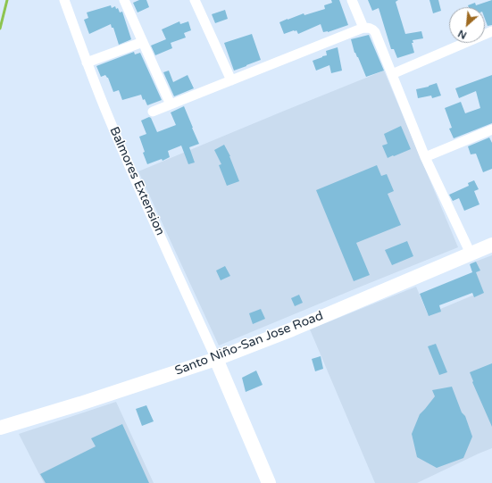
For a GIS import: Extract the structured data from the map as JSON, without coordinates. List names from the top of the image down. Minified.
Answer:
{"streets":{"main road":["Santo Niño-San Jose Road"],"street":["Balmores Extension"]},"crossings":[["Balmores Extension","Santo Niño-San Jose Road"]],"north":"bottom left"}
